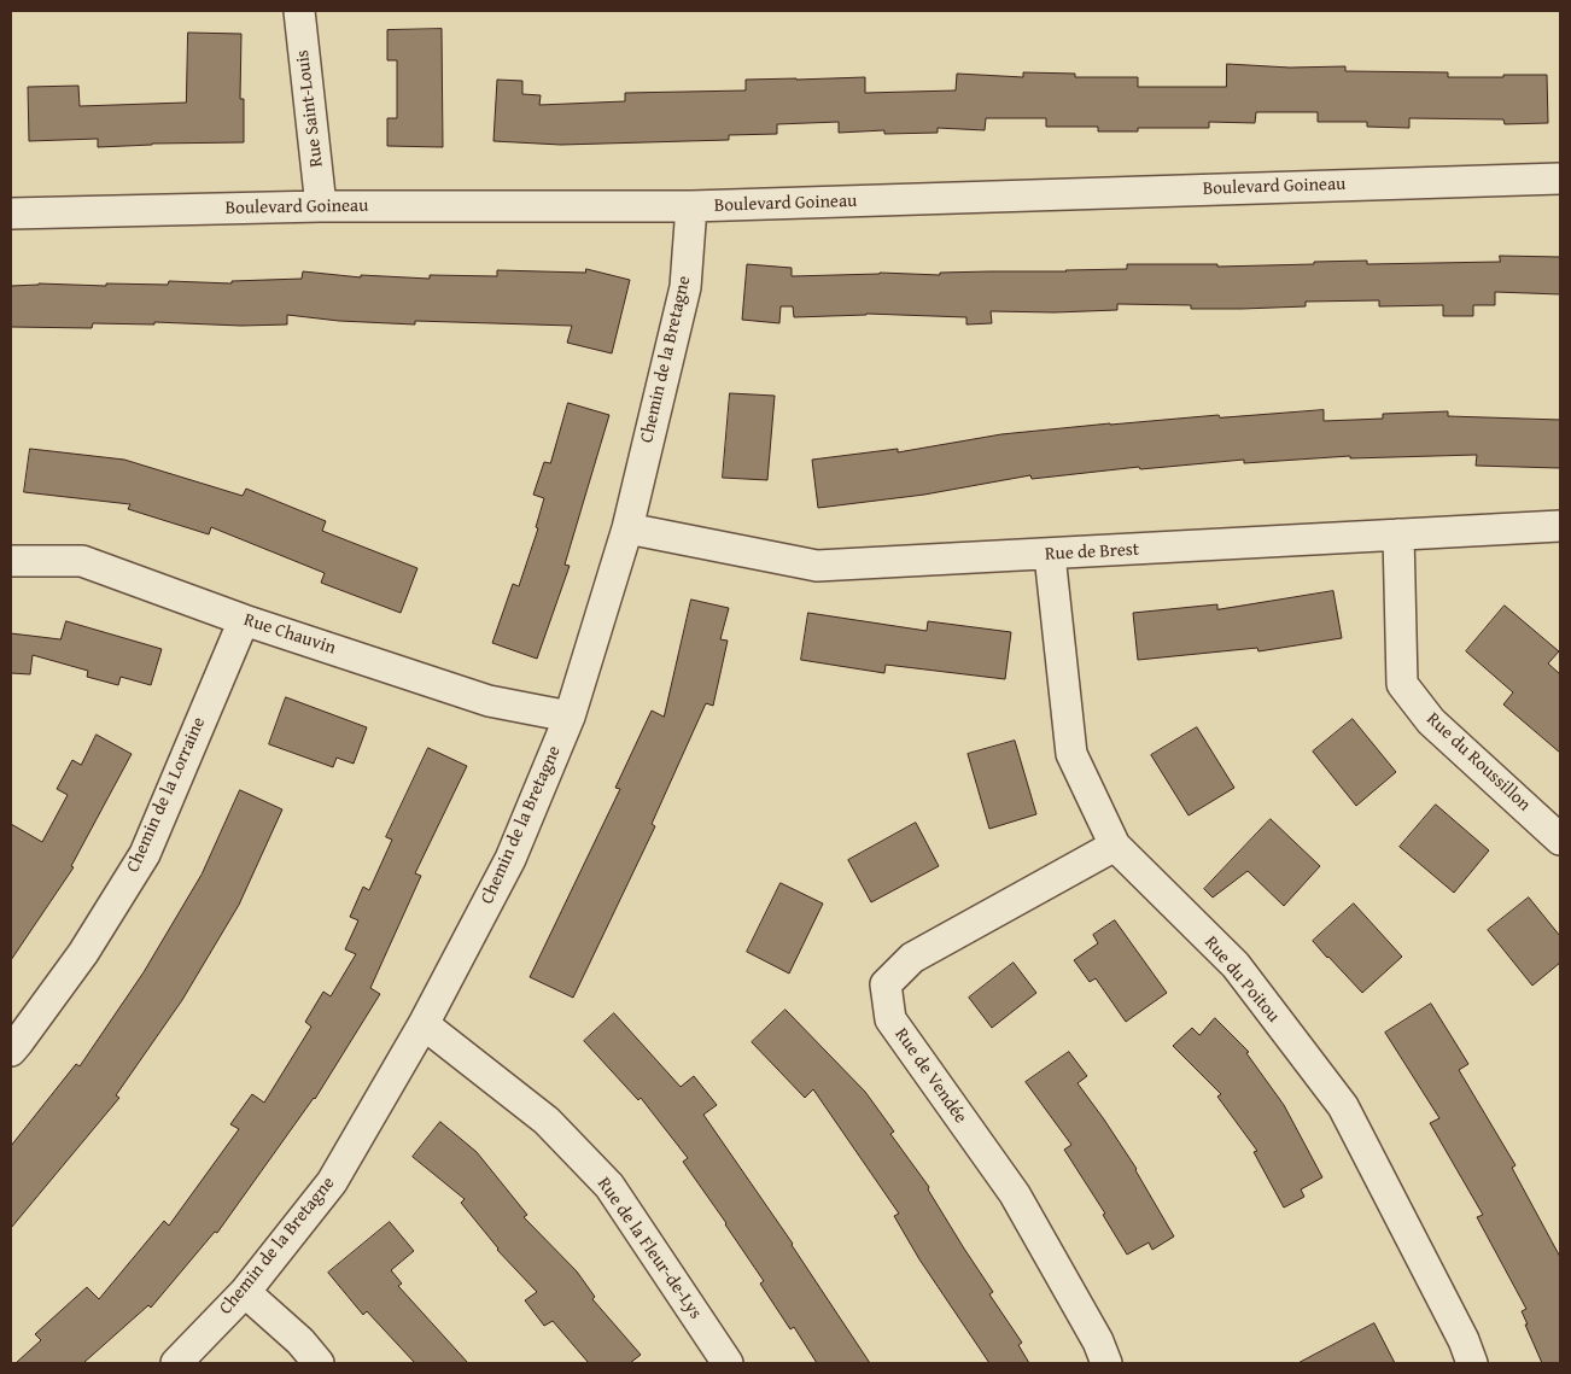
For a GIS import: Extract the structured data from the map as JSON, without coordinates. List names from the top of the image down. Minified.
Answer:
{"streets":{"street":["Rue Saint-Louis","Boulevard Goineau","Chemin de la Bretagne","Rue de Brest","Rue Chauvin","Rue du Roussillon","Chemin de la Lorraine","Rue du Poitou","Rue de Vendée","Rue de la Fleur-de-Lys"]},"crossings":[["Rue Saint-Louis","Boulevard Goineau"],["Boulevard Goineau","Chemin de la Bretagne"],["Chemin de la Bretagne","Rue de Brest"],["Chemin de la Bretagne","Rue Chauvin"],["Chemin de la Bretagne","Rue de la Fleur-de-Lys"],["Rue de Brest","Rue du Roussillon"],["Rue de Brest","Rue du Poitou"],["Rue Chauvin","Chemin de la Lorraine"],["Rue du Poitou","Rue de Vendée"]]}
